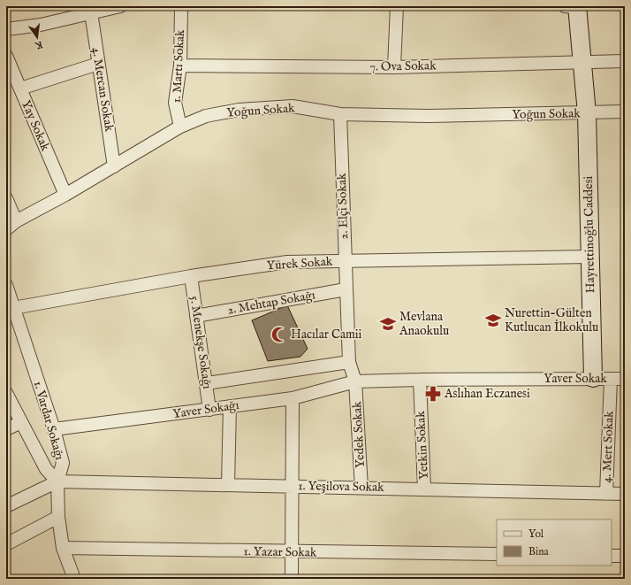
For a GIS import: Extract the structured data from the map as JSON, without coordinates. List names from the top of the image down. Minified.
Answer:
{"streets":{"main road":["Hayrettinoğlu Caddesi"],"street":["1. Martı Sokak","7. Ova Sokak","4. Mercan Sokak","Yoğun Sokak","Yay Sokak","2. Elçi Sokak","Yürek Sokak","2. Mehtap Sokağı","5. Menekşe Sokağı","Yaver Sokak","Yaver Sokağı","1. Vardar Sokağı","Yedek Sokak","Yetkin Sokak","4. Mert Sokak","1. Yeşilova Sokak","1. Yazar Sokak"]},"crossings":[["1. Martı Sokak","7. Ova Sokak"],["1. Martı Sokak","Yoğun Sokak"],["7. Ova Sokak","Hayrettinoğlu Caddesi"],["4. Mercan Sokak","Yoğun Sokak"],["Yoğun Sokak","Yay Sokak"],["Yoğun Sokak","2. Elçi Sokak"],["Yoğun Sokak","Hayrettinoğlu Caddesi"],["2. Elçi Sokak","Yürek Sokak"],["2. Elçi Sokak","2. Mehtap Sokağı"],["2. Elçi Sokak","Yaver Sokak"],["2. Elçi Sokak","Yaver Sokağı"],["2. Elçi Sokak","Yedek Sokak"],["Hayrettinoğlu Caddesi","Yürek Sokak"],["Hayrettinoğlu Caddesi","Yaver Sokak"],["Yürek Sokak","5. Menekşe Sokağı"],["Yürek Sokak","1. Vardar Sokağı"],["2. Mehtap Sokağı","5. Menekşe Sokağı"],["5. Menekşe Sokağı","Yaver Sokağı"],["Yaver Sokak","Yaver Sokağı"],["Yaver Sokak","Yedek Sokak"],["Yaver Sokak","Yetkin Sokak"],["Yaver Sokak","4. Mert Sokak"],["Yaver Sokağı","1. Vardar Sokağı"],["Yaver Sokağı","Yedek Sokak"],["1. Vardar Sokağı","1. Yeşilova Sokak"],["1. Vardar Sokağı","1. Yazar Sokak"],["Yedek Sokak","1. Yeşilova Sokak"],["Yetkin Sokak","1. Yeşilova Sokak"],["4. Mert Sokak","1. Yeşilova Sokak"]],"places":{"school or university":["Nurettin-Gülten Kutlucan İlkokulu","Mevlana Anaokulu"],"mosque":["Hacılar Camii"],"pharmacy":["Aslıhan Eczanesi"]},"legend":["Yol","Bina"],"north":"bottom"}
